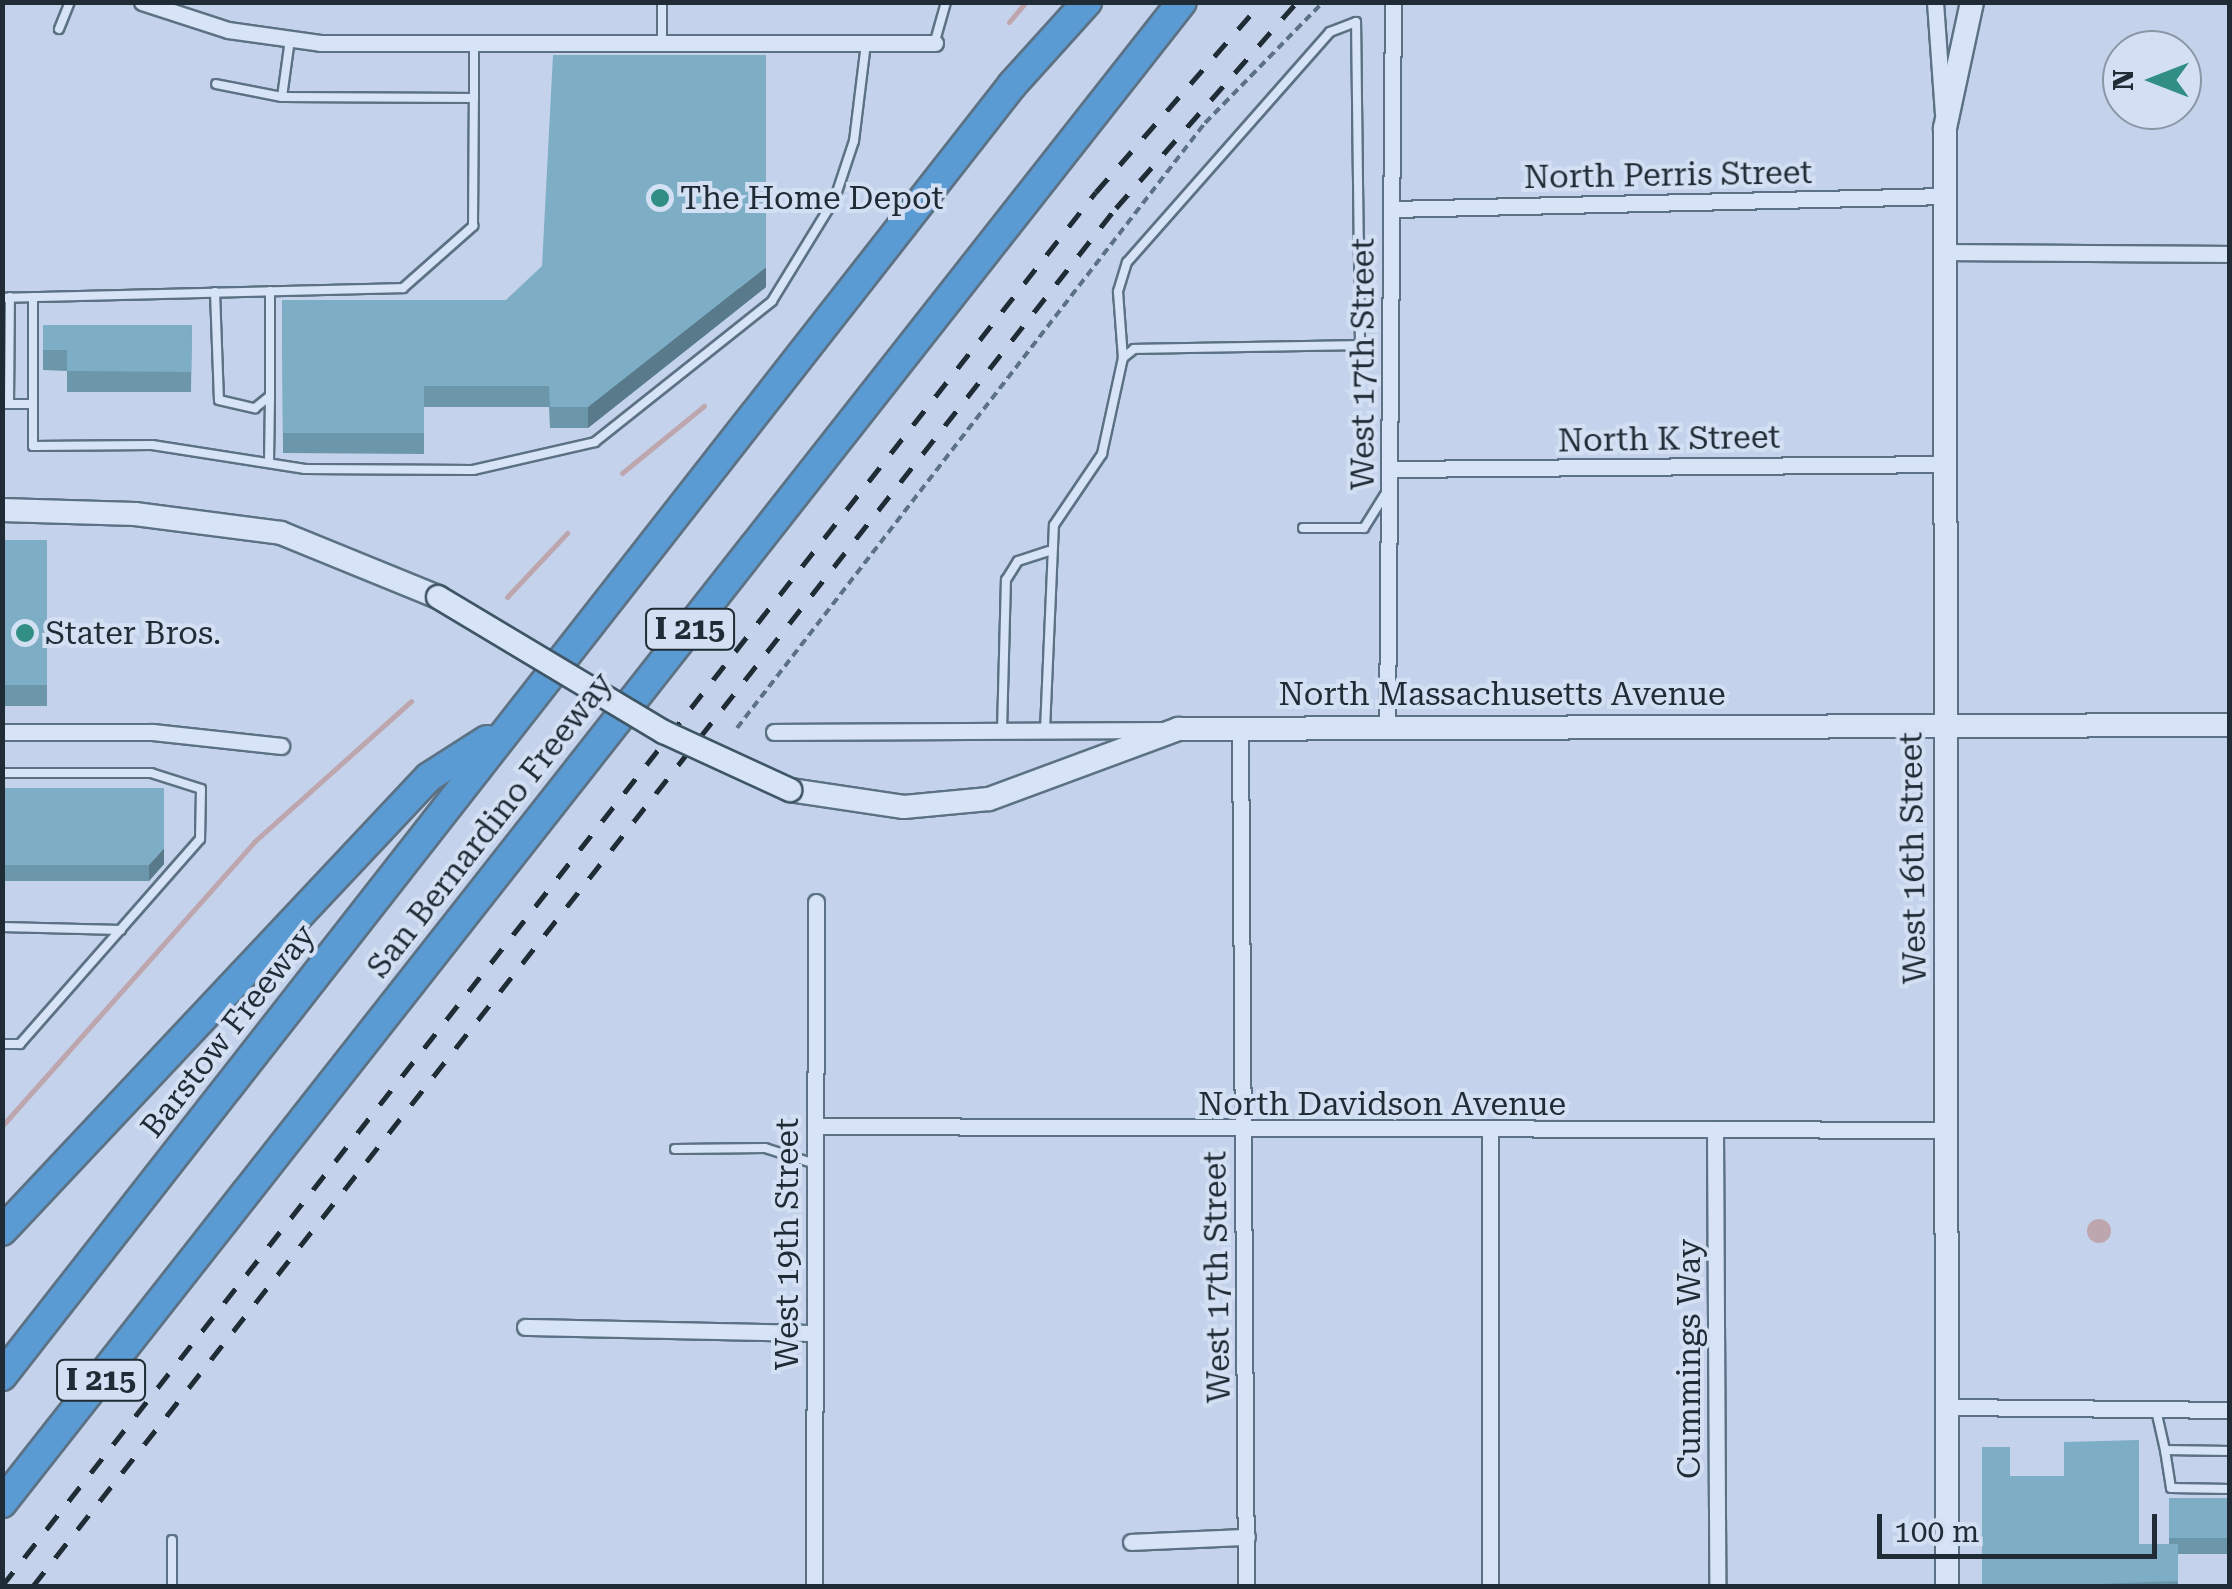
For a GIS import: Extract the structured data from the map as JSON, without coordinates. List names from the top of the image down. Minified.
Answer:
{"streets":{"highway":["I 215","San Bernardino Freeway","Barstow Freeway"],"street":["North Perris Street","West 17th Street","North K Street","North Massachusetts Avenue","West 16th Street","North Davidson Avenue","West 19th Street","Cummings Way"]},"crossings":[["North Perris Street","West 17th Street"],["North Perris Street","West 16th Street"],["West 17th Street","North K Street"],["West 17th Street","North Massachusetts Avenue"],["West 17th Street","North Davidson Avenue"],["North K Street","West 16th Street"],["North Massachusetts Avenue","West 16th Street"],["San Bernardino Freeway","Barstow Freeway"],["West 16th Street","North Davidson Avenue"],["North Davidson Avenue","West 19th Street"],["North Davidson Avenue","Cummings Way"]],"places":["The Home Depot","Stater Bros."],"scale_bar":"100 m","north":"left"}
